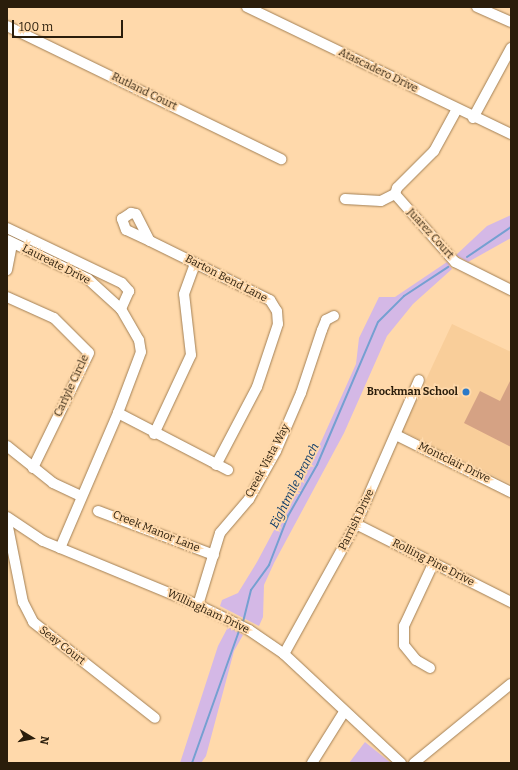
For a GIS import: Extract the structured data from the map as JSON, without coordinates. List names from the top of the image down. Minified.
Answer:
{"streets":{"street":["Atascadero Drive","Rutland Court","Juarez Court","Laureate Drive","Barton Bend Lane","Carlyle Circle","Creek Vista Way","Montclair Drive","Parrish Drive","Creek Manor Lane","Rolling Pine Drive","Willingham Drive","Seay Court"]},"crossings":[["Laureate Drive","Willingham Drive"],["Creek Vista Way","Creek Manor Lane"],["Creek Vista Way","Willingham Drive"],["Montclair Drive","Parrish Drive"],["Parrish Drive","Rolling Pine Drive"],["Parrish Drive","Willingham Drive"]],"water":["Eightmile Branch"],"places":["Brockman School"],"scale_bar":"100 m","north":"right"}
